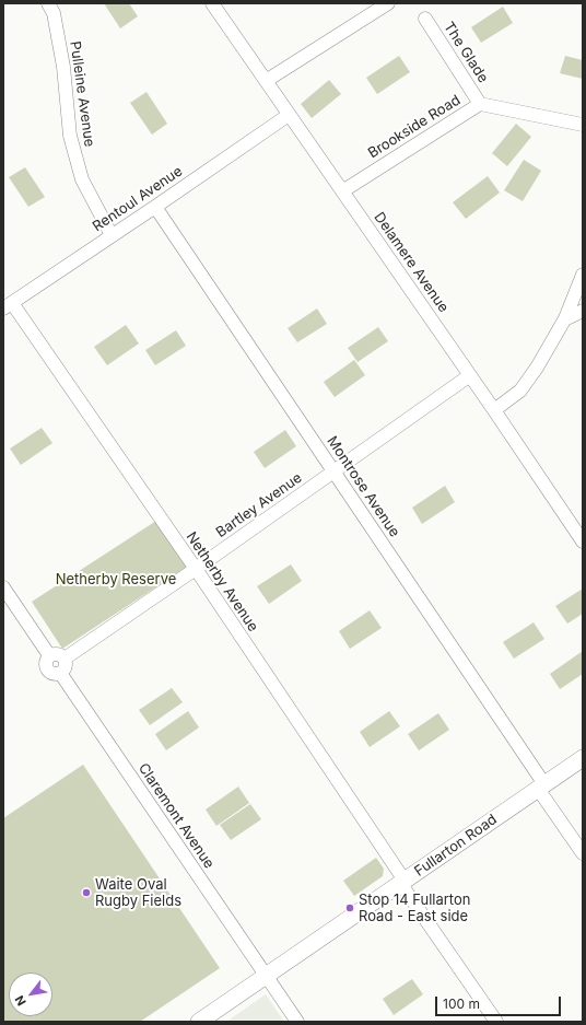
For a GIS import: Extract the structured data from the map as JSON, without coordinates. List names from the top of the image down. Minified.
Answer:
{"streets":{"main road":["Fullarton Road"],"street":["The Glade","Pulleine Avenue","Brookside Road","Rentoul Avenue","Delamere Avenue","Montrose Avenue","Bartley Avenue","Netherby Avenue","Claremont Avenue"]},"crossings":[["The Glade","Brookside Road"],["Pulleine Avenue","Rentoul Avenue"],["Brookside Road","Delamere Avenue"],["Rentoul Avenue","Delamere Avenue"],["Rentoul Avenue","Montrose Avenue"],["Rentoul Avenue","Netherby Avenue"],["Delamere Avenue","Bartley Avenue"],["Montrose Avenue","Bartley Avenue"],["Montrose Avenue","Fullarton Road"],["Bartley Avenue","Netherby Avenue"],["Bartley Avenue","Claremont Avenue"],["Netherby Avenue","Fullarton Road"],["Claremont Avenue","Fullarton Road"]],"parks":["Netherby Reserve"],"places":["Waite Oval Rugby Fields","Stop 14 Fullarton Road - East side"],"scale_bar":"100 m","north":"bottom left"}
